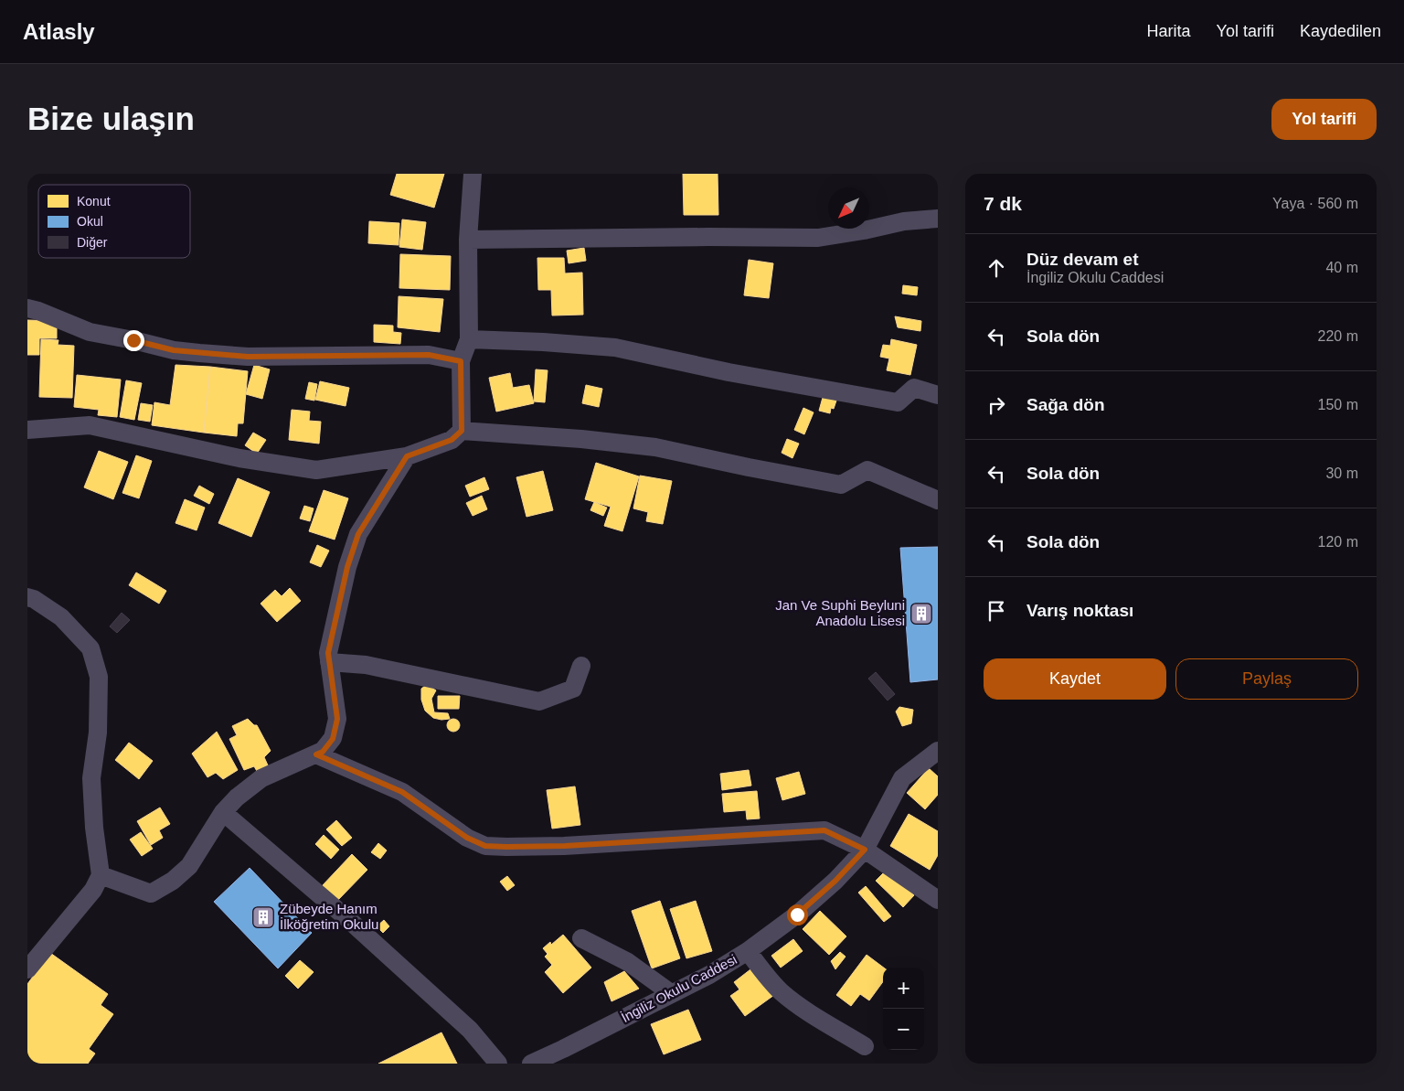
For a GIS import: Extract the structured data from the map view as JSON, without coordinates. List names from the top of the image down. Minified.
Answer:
{"streets":{"street":["İngiliz Okulu Caddesi"]},"places":{"building":["Jan Ve Suphi Beyluni Anadolu Lisesi","Zübeyde Hanım İlköğretim Okulu"]},"legend":["Konut","Okul","Diğer"],"north":"bottom left","page":{"header":"Atlasly","nav":["Harita","Yol tarifi","Kaydedilen"],"buttons":["Yol tarifi",["Kaydet","Paylaş"]],"title":"Bize ulaşın","heading":["7 dk","Yaya · 560 m"],"list":[["Düz devam et","İngiliz Okulu Caddesi","40 m"],["Sola dön","220 m"],["Sağa dön","150 m"],["Sola dön","30 m"],["Sola dön","120 m"],"Varış noktası"],"map_buttons":["+","−"]}}
